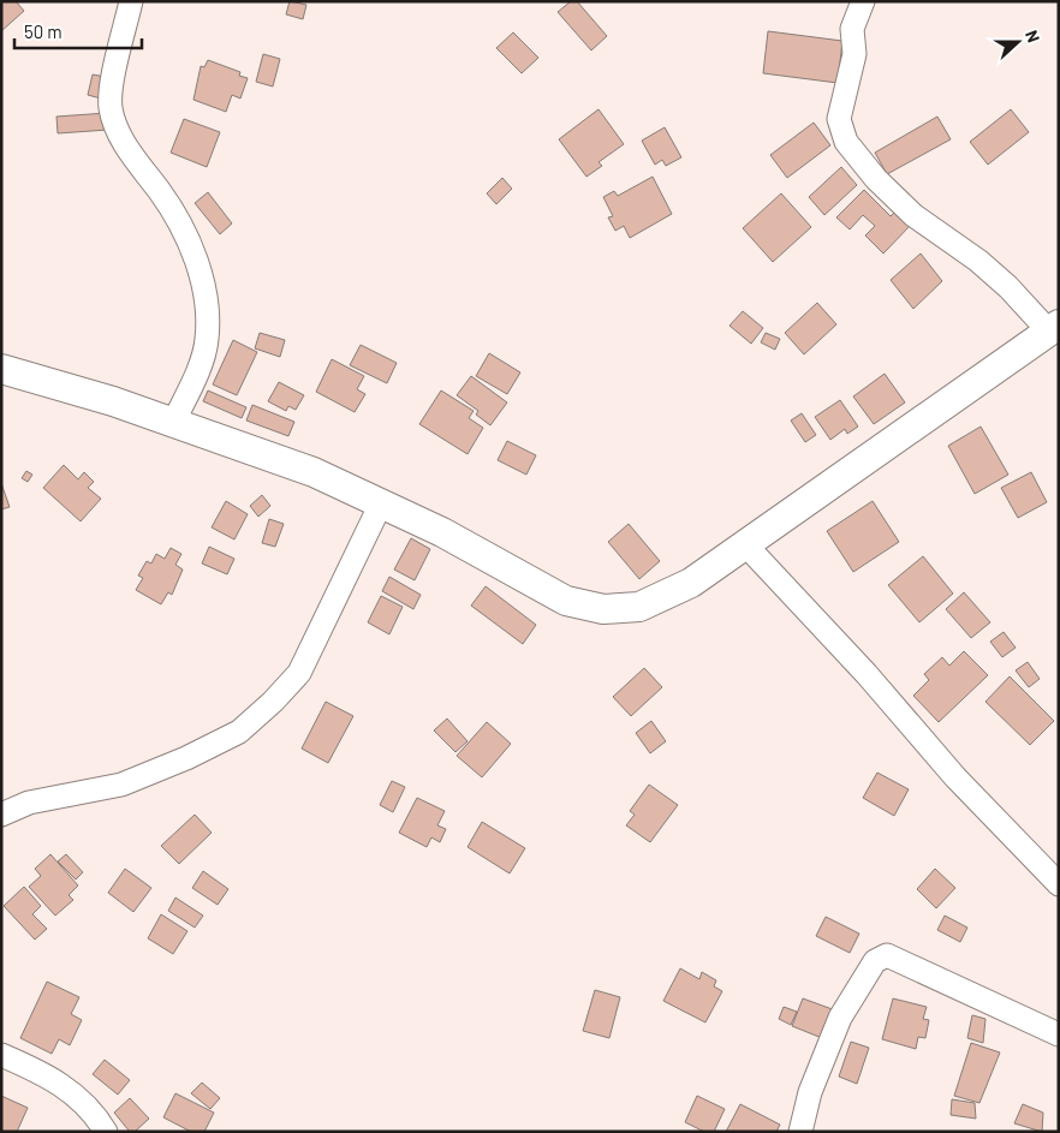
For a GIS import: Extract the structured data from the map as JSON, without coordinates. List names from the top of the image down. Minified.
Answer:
{"scale_bar":"50 m","north":"right"}
